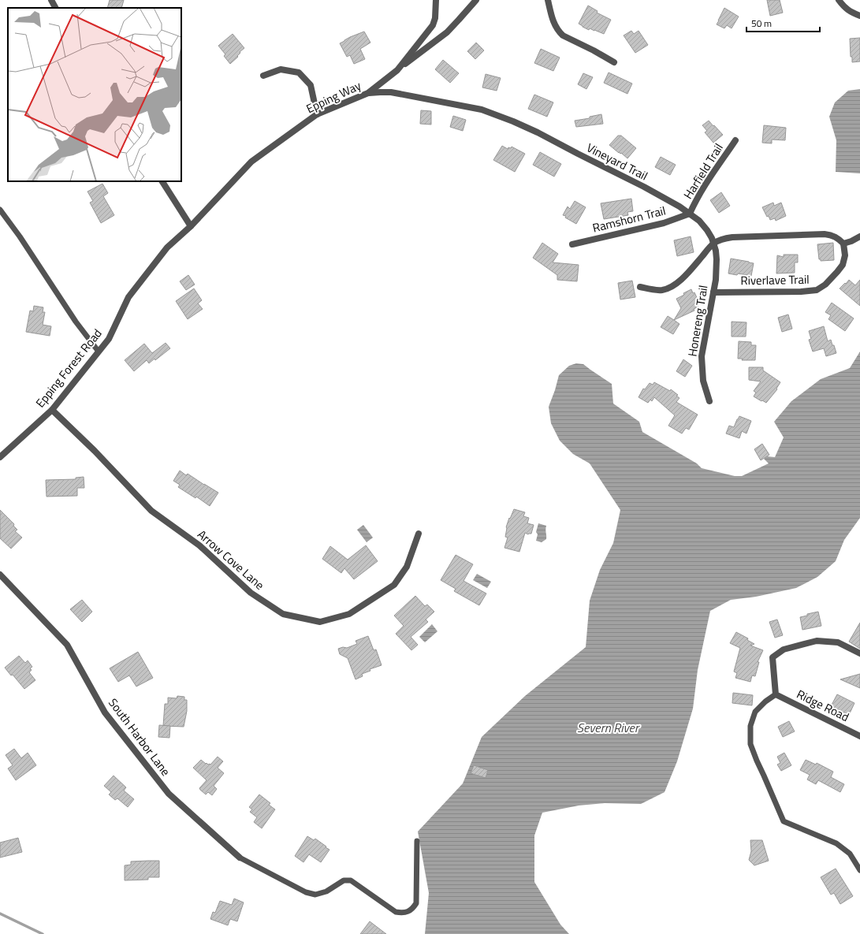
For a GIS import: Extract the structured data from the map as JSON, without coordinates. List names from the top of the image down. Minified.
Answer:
{"streets":{"street":["Epping Way","Vineyard Trail","Harfield Trail","Ramshorn Trail","Riverlave Trail","Honereng Trail","Epping Forest Road","Arrow Cove Lane","Ridge Road","South Harbor Lane"]},"crossings":[["Epping Way","Vineyard Trail"],["Epping Way","Epping Forest Road"],["Vineyard Trail","Harfield Trail"],["Vineyard Trail","Ramshorn Trail"],["Vineyard Trail","Honereng Trail"],["Harfield Trail","Ramshorn Trail"],["Riverlave Trail","Honereng Trail"],["Epping Forest Road","Arrow Cove Lane"]],"water":["Severn River"],"scale_bar":"50 m"}
